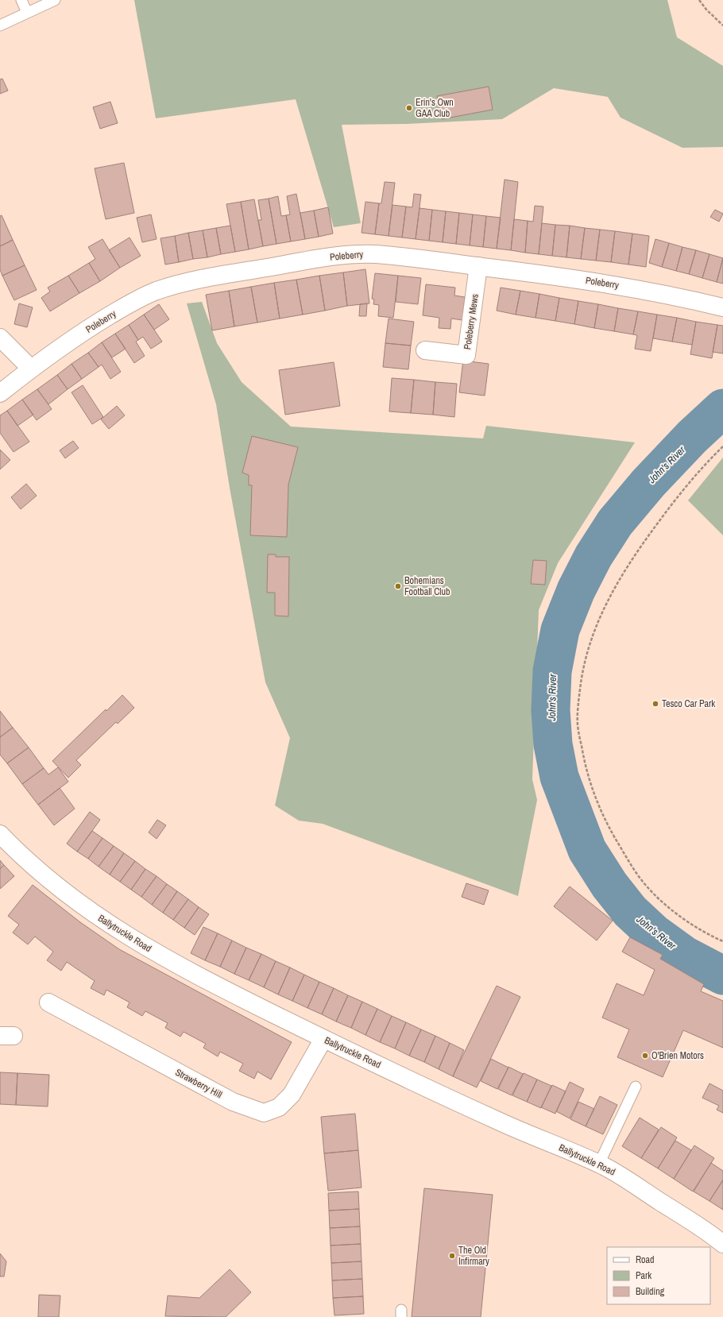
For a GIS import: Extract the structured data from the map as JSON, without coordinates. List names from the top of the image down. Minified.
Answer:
{"streets":{"street":["Poleberry","Poleberry Mews","Ballytruckle Road","Strawberry Hill"]},"crossings":[["Poleberry","Poleberry Mews"],["Ballytruckle Road","Strawberry Hill"]],"water":["John's River"],"places":["Erin's Own GAA Club","Bohemians Football Club","Tesco Car Park","O'Brien Motors","The Old Infirmary"],"legend":["Road","Park","Building"]}
